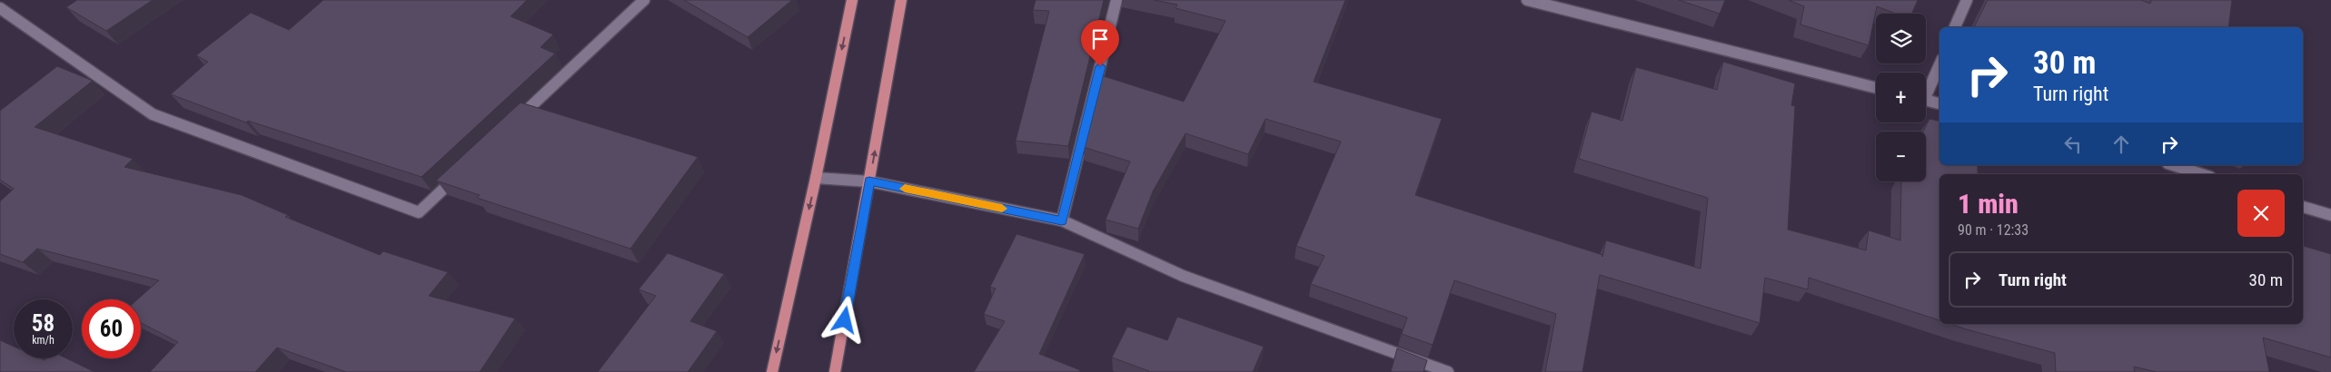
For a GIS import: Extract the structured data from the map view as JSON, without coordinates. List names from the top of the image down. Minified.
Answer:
{"page":{"map_buttons":["+","−"],"turn":["30 m","Turn right"],"heading":["1 min","90 m · 12:33"],"list":[{"name":"Turn right","value":"30 m"}],"speed":"58 km/h","limit":"60"}}
